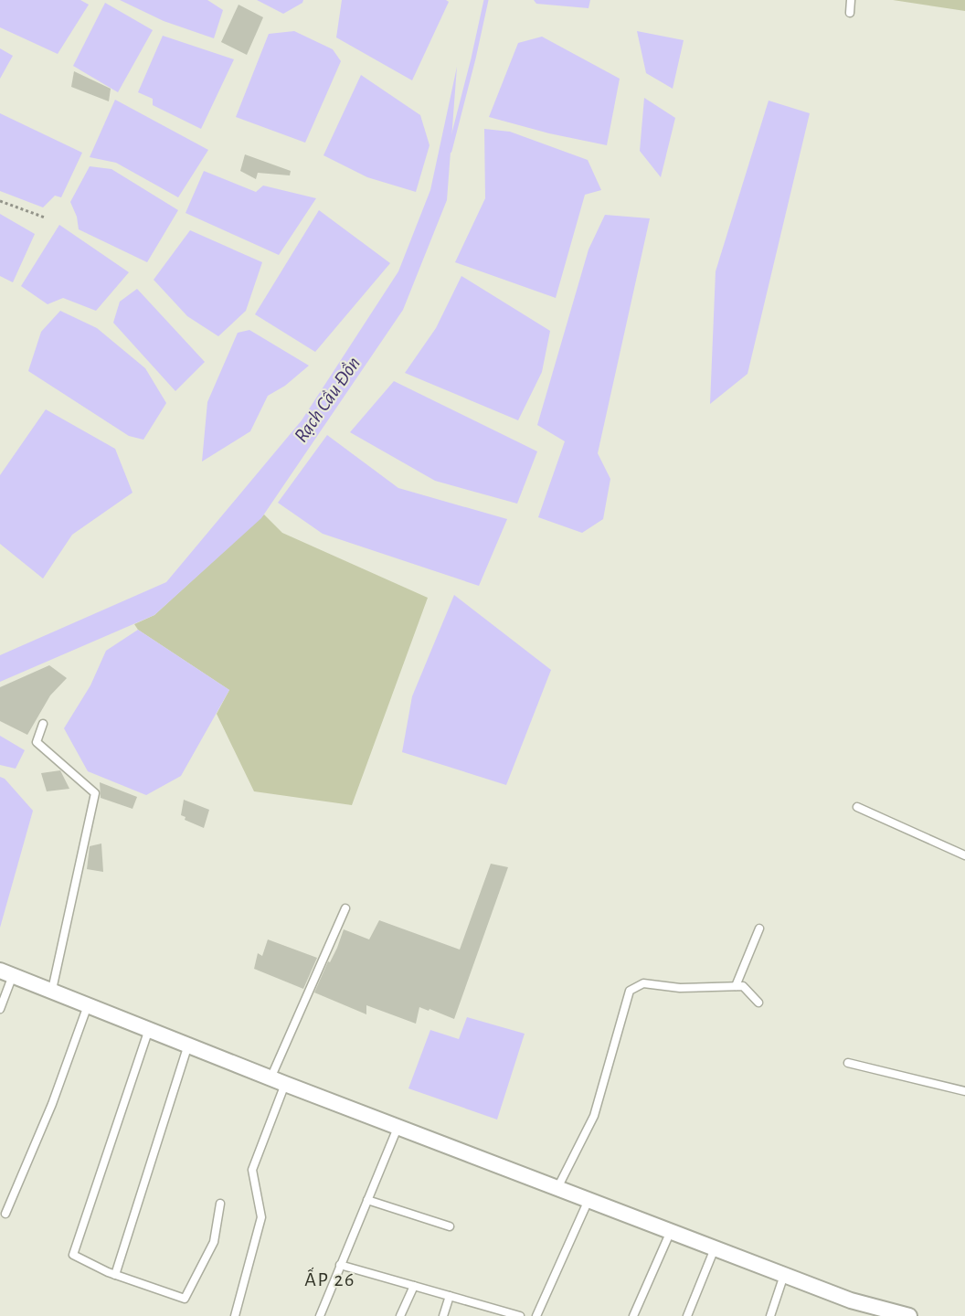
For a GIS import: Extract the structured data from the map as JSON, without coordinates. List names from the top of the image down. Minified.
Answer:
{"districts":["ẤP 26"],"water":["Rạch Cầu Đồn"]}
